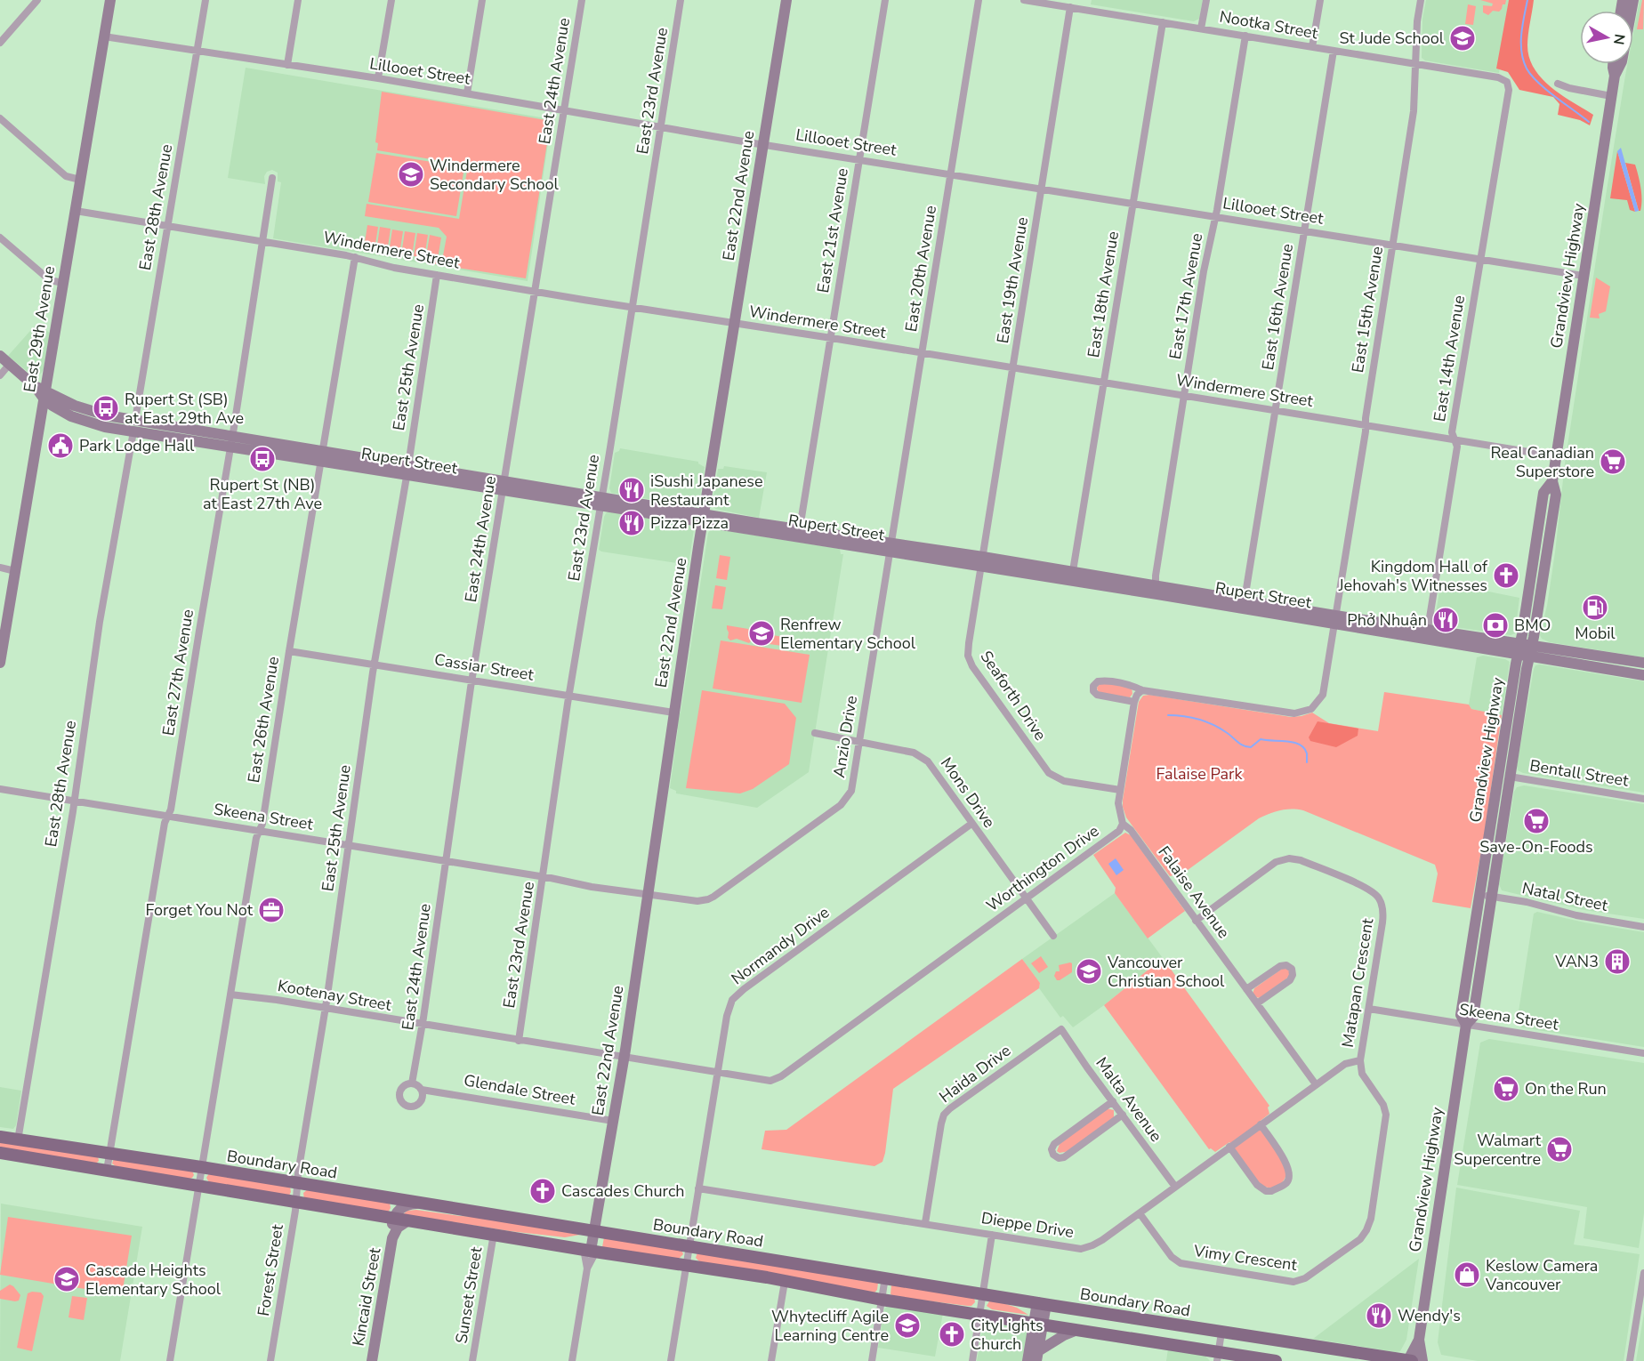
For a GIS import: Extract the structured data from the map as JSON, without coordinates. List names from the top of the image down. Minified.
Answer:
{"streets":{"main road":["Boundary Road"],"street":["Nootka Street","Lillooet Street","East 24th Avenue","East 23rd Avenue","East 22nd Avenue","East 28th Avenue","East 21st Avenue","Windermere Street","East 20th Avenue","Grandview Highway","East 19th Avenue","East 18th Avenue","East 17th Avenue","East 16th Avenue","East 15th Avenue","East 29th Avenue","East 14th Avenue","East 25th Avenue","Rupert Street","Cassiar Street","East 27th Avenue","Seaforth Drive","East 26th Avenue","Anzio Drive","Bentall Street","Mons Drive","Skeena Street","Worthington Drive","Falaise Avenue","Natal Street","Normandy Drive","Matapan Crescent","Kootenay Street","Haida Drive","Glendale Street","Malta Avenue","Dieppe Drive","Vimy Crescent","Forest Street","Sunset Street","Kincaid Street"]},"crossings":[["Nootka Street","East 19th Avenue"],["Nootka Street","East 18th Avenue"],["Nootka Street","East 17th Avenue"],["Nootka Street","East 16th Avenue"],["Nootka Street","East 15th Avenue"],["Nootka Street","East 14th Avenue"],["Lillooet Street","East 24th Avenue"],["Lillooet Street","East 23rd Avenue"],["Lillooet Street","East 22nd Avenue"],["Lillooet Street","East 28th Avenue"],["Lillooet Street","East 21st Avenue"],["Lillooet Street","East 20th Avenue"],["Lillooet Street","Grandview Highway"],["Lillooet Street","East 19th Avenue"],["Lillooet Street","East 18th Avenue"],["Lillooet Street","East 17th Avenue"],["Lillooet Street","East 16th Avenue"],["Lillooet Street","East 15th Avenue"],["Lillooet Street","East 29th Avenue"],["Lillooet Street","East 14th Avenue"],["East 24th Avenue","Windermere Street"],["East 24th Avenue","Rupert Street"],["East 24th Avenue","Cassiar Street"],["East 24th Avenue","Skeena Street"],["East 24th Avenue","Kootenay Street"],["East 24th Avenue","Glendale Street"],["East 23rd Avenue","Windermere Street"],["East 23rd Avenue","Rupert Street"],["East 23rd Avenue","Cassiar Street"],["East 23rd Avenue","Skeena Street"],["East 23rd Avenue","Kootenay Street"],["East 22nd Avenue","Windermere Street"],["East 22nd Avenue","Rupert Street"],["East 22nd Avenue","Cassiar Street"],["East 22nd Avenue","Anzio Drive"],["East 22nd Avenue","Skeena Street"],["East 22nd Avenue","Worthington Drive"],["East 22nd Avenue","Kootenay Street"],["East 22nd Avenue","Glendale Street"],["East 22nd Avenue","Boundary Road"],["East 28th Avenue","Windermere Street"],["East 28th Avenue","Rupert Street"],["East 28th Avenue","Skeena Street"],["East 28th Avenue","Boundary Road"],["East 21st Avenue","Windermere Street"],["East 21st Avenue","Rupert Street"],["Windermere Street","East 20th Avenue"],["Windermere Street","Grandview Highway"],["Windermere Street","East 19th Avenue"],["Windermere Street","East 18th Avenue"],["Windermere Street","East 17th Avenue"],["Windermere Street","East 16th Avenue"],["Windermere Street","East 15th Avenue"],["Windermere Street","East 29th Avenue"],["Windermere Street","East 14th Avenue"],["Windermere Street","East 25th Avenue"],["Windermere Street","East 27th Avenue"],["Windermere Street","East 26th Avenue"],["East 20th Avenue","Rupert Street"],["East 20th Avenue","Anzio Drive"],["Grandview Highway","Rupert Street"],["Grandview Highway","Bentall Street"],["Grandview Highway","Skeena Street"],["Grandview Highway","Natal Street"],["Grandview Highway","Boundary Road"],["East 19th Avenue","Rupert Street"],["East 19th Avenue","Seaforth Drive"],["East 18th Avenue","Rupert Street"],["East 17th Avenue","Rupert Street"],["East 16th Avenue","Rupert Street"],["East 15th Avenue","Rupert Street"],["East 29th Avenue","Rupert Street"],["East 14th Avenue","Rupert Street"],["East 25th Avenue","Rupert Street"],["East 25th Avenue","Cassiar Street"],["East 25th Avenue","Skeena Street"],["East 25th Avenue","Kootenay Street"],["East 25th Avenue","Boundary Road"],["East 25th Avenue","Forest Street"],["Rupert Street","East 27th Avenue"],["Rupert Street","Seaforth Drive"],["Rupert Street","East 26th Avenue"],["Rupert Street","Anzio Drive"],["Cassiar Street","East 26th Avenue"],["East 27th Avenue","Skeena Street"],["East 27th Avenue","Boundary Road"],["Seaforth Drive","Worthington Drive"],["East 26th Avenue","Skeena Street"],["East 26th Avenue","Kootenay Street"],["East 26th Avenue","Boundary Road"],["Anzio Drive","Mons Drive"],["Anzio Drive","Skeena Street"],["Mons Drive","Worthington Drive"],["Mons Drive","Normandy Drive"],["Skeena Street","Matapan Crescent"],["Worthington Drive","Falaise Avenue"],["Worthington Drive","Normandy Drive"],["Worthington Drive","Kootenay Street"],["Falaise Avenue","Matapan Crescent"],["Falaise Avenue","Dieppe Drive"],["Normandy Drive","Boundary Road"],["Normandy Drive","Dieppe Drive"],["Matapan Crescent","Dieppe Drive"],["Matapan Crescent","Vimy Crescent"],["Haida Drive","Malta Avenue"],["Haida Drive","Dieppe Drive"],["Malta Avenue","Dieppe Drive"],["Boundary Road","Forest Street"],["Dieppe Drive","Vimy Crescent"]],"parks":["Falaise Park"],"places":{"school or university":["St Jude School","Windermere Secondary School","Renfrew Elementary School","Vancouver Christian School","Cascade Heights Elementary School","Whytecliff Agile Learning Centre"],"bus stop":["Rupert St (SB) at East 29th Ave","Rupert St (NB) at East 27th Ave"],"public building":["Park Lodge Hall"],"supermarket":["Real Canadian Superstore","Save-On-Foods","On the Run","Walmart Supercentre"],"restaurant":["iSushi Japanese Restaurant","Pizza Pizza","Phở Nhuận","Wendy's"],"church":["Kingdom Hall of Jehovah's Witnesses","Cascades Church","CityLights Church"],"fuel station":["Mobil"],"bank":["BMO"],"office":["Forget You Not"],"building":["VAN3"],"shop":["Keslow Camera Vancouver"]},"north":"right"}
